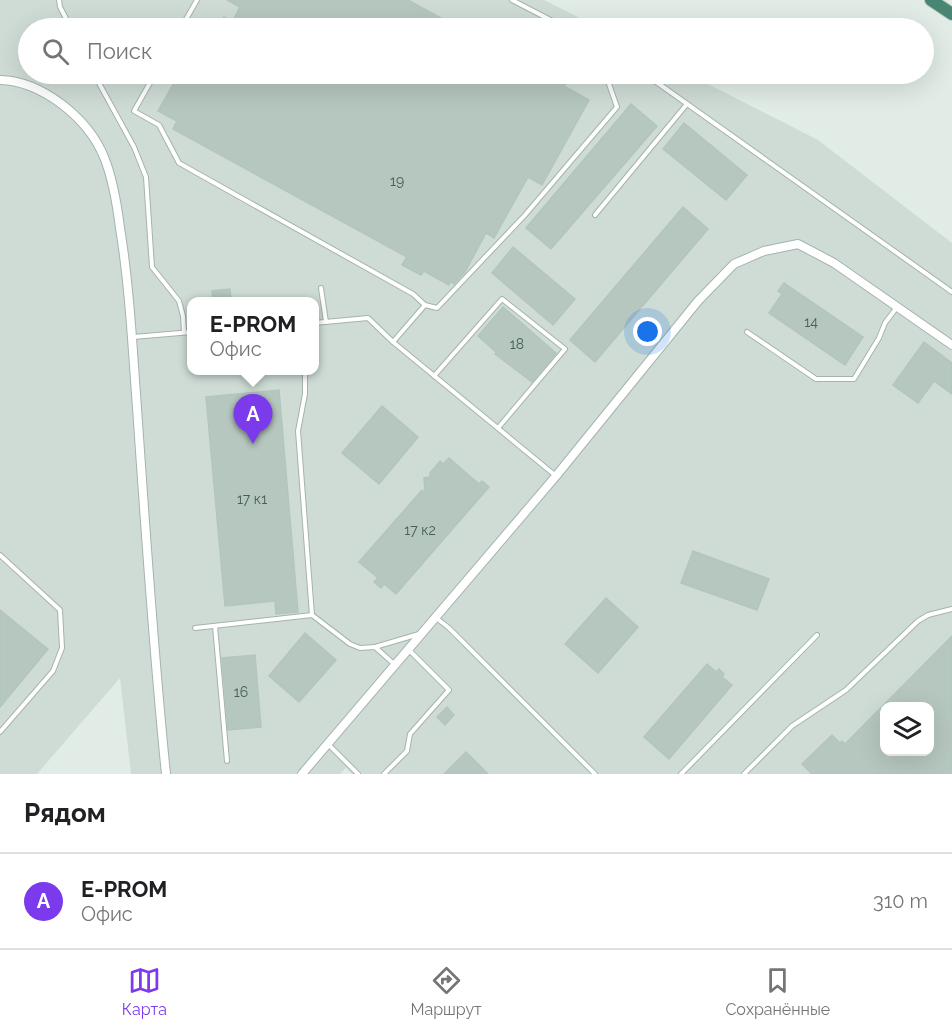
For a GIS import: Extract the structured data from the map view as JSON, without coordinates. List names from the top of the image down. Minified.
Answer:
{"house_numbers":["19","14","18","17 к1","17 к2","16"],"page":{"search":"Поиск","popup":["E-PROM","Офис"],"pins":"A","heading":"Рядом","list":[{"mark":"A","name":"E-PROM","note":"Офис","value":"310 m"}],"nav":["Карта","Маршрут","Сохранённые"]}}
